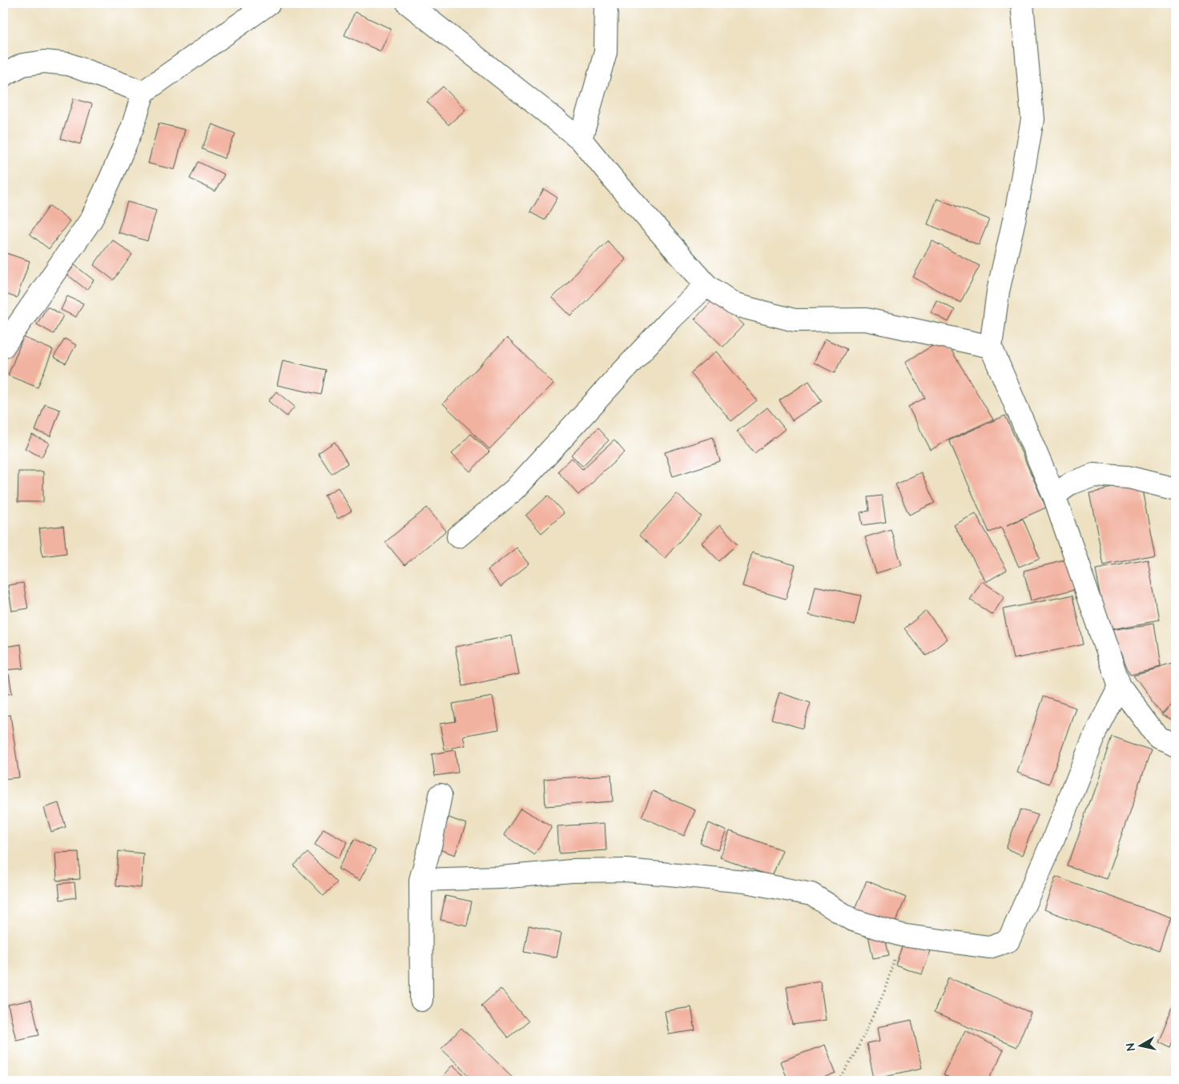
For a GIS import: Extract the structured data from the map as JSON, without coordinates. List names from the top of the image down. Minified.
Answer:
{"north":"left"}
